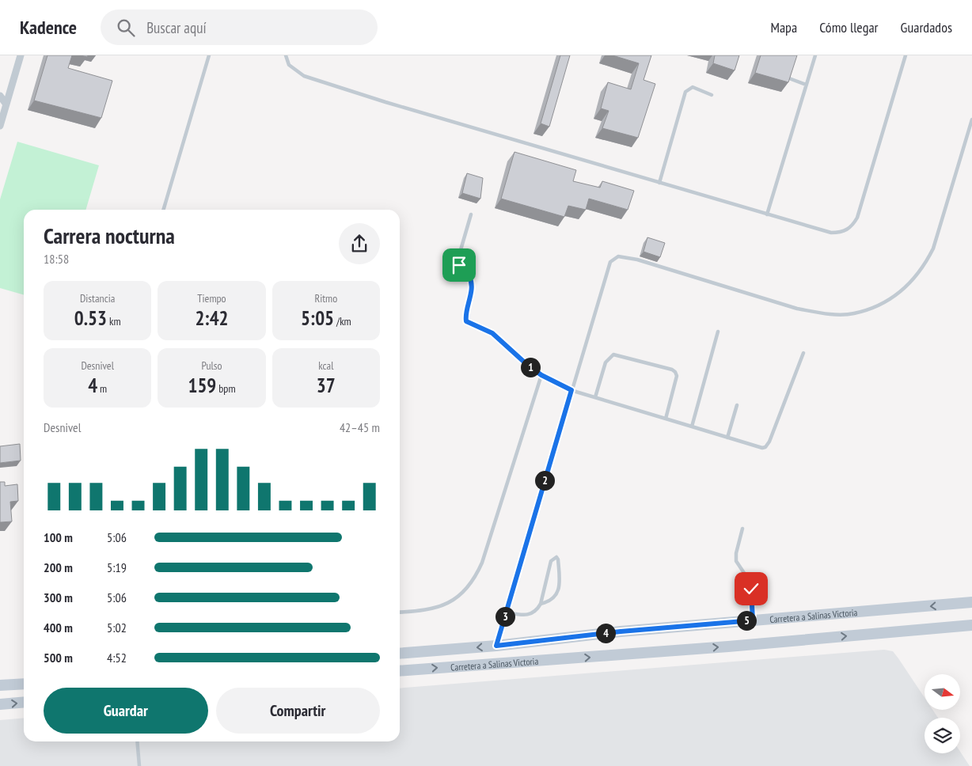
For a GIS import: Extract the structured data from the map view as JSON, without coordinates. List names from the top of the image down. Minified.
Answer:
{"streets":{"main road":["Carretera a Salinas Victoria"]},"north":"right","page":{"header":"Kadence","search":"Buscar aquí","nav":["Mapa","Cómo llegar","Guardados"],"heading":["Carrera nocturna","18:58"],"stats":[["Distancia","0.53 km"],["Tiempo","2:42"],["Ritmo","5:05 /km"],["Desnivel","4 m"],["Pulso","159 bpm"],["kcal","37"]],"pins":["1","2","3","5","4"],"chart":["Desnivel","42–45 m"],"list":[{"name":"100 m","note":"5:06"},{"name":"200 m","note":"5:19"},{"name":"300 m","note":"5:06"},{"name":"400 m","note":"5:02"},{"name":"500 m","note":"4:52"}],"buttons":["Guardar","Compartir"]}}
